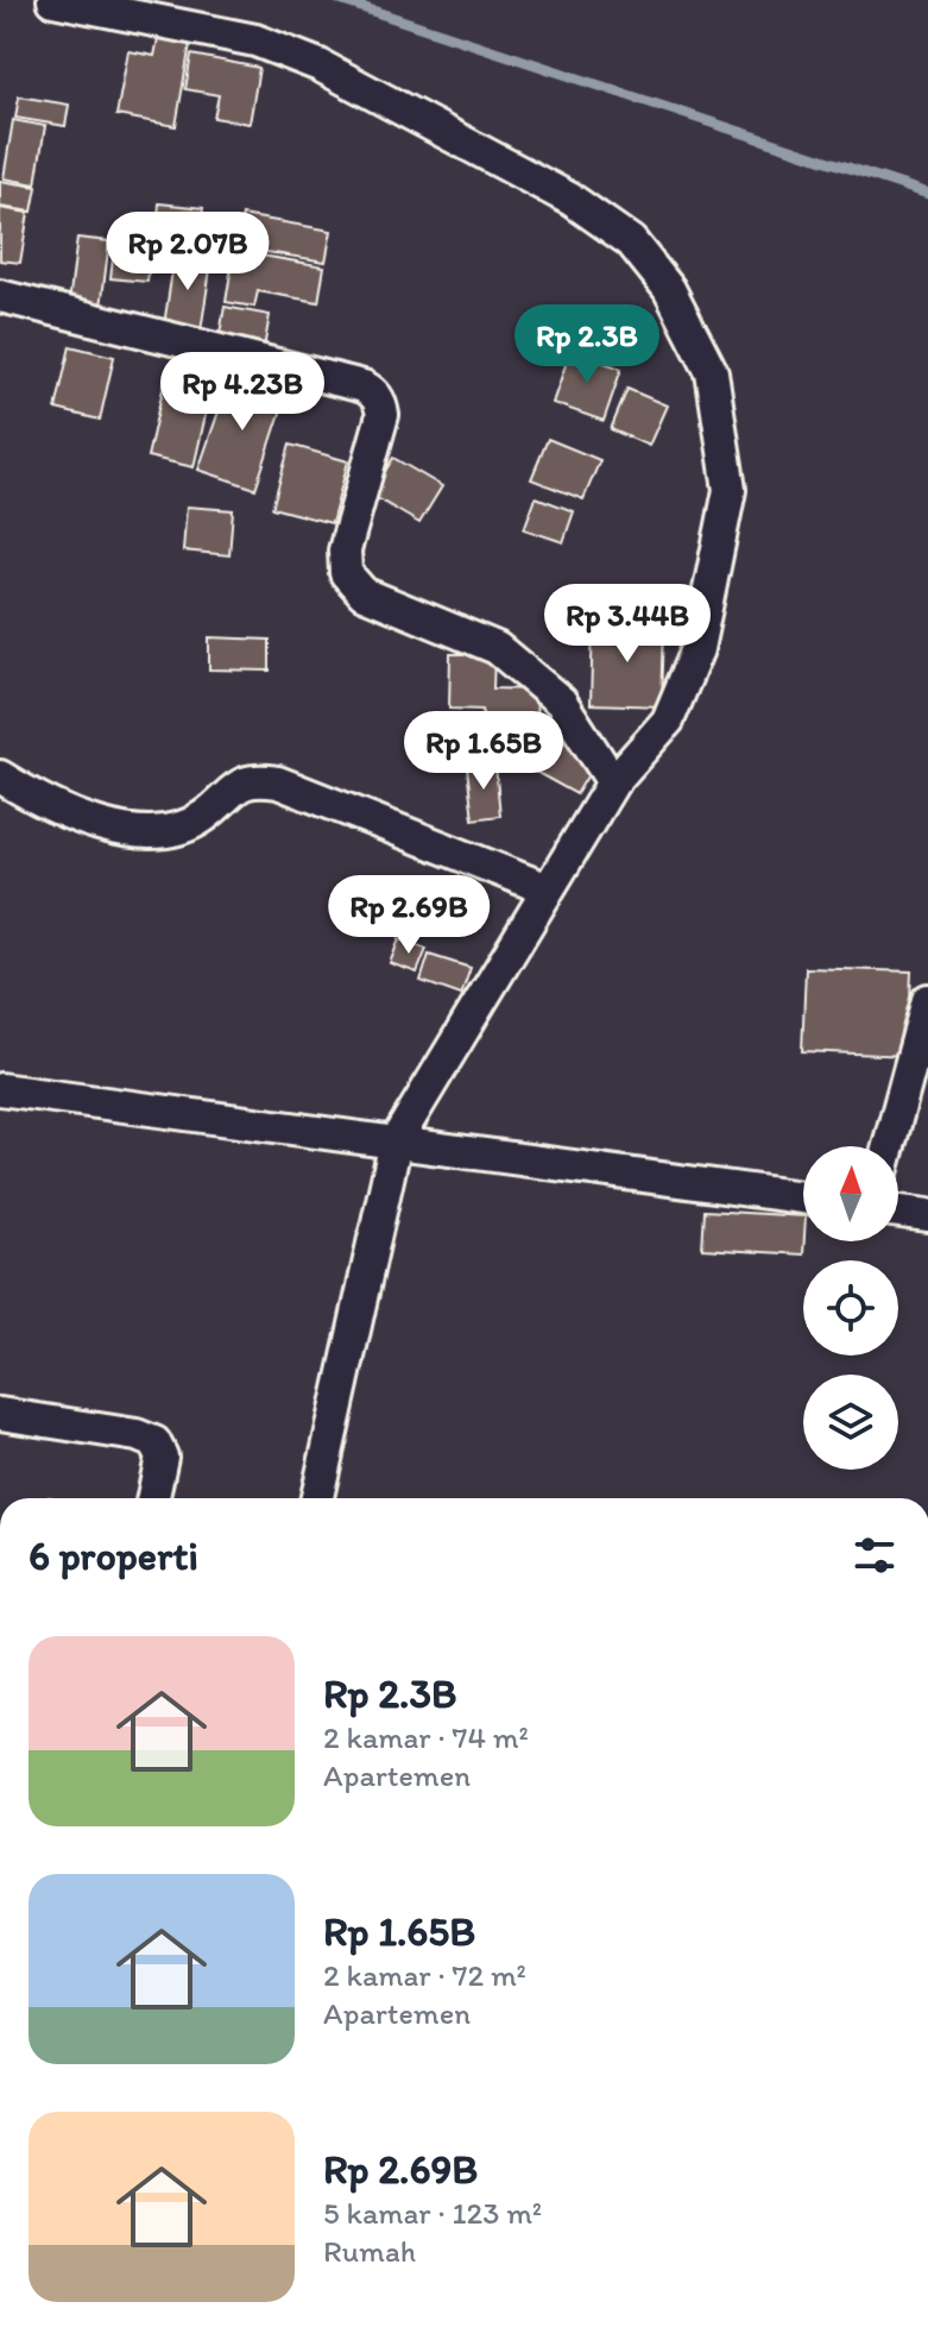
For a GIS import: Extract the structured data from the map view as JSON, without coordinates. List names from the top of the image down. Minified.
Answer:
{"north":"top","page":{"price":["Rp 2.07B","Rp 2.3B","Rp 4.23B","Rp 3.44B","Rp 1.65B","Rp 2.69B"],"heading":"6 properti","list":[{"name":"Rp 2.3B","note":"2 kamar · 74 m² · Apartemen"},{"name":"Rp 1.65B","note":"2 kamar · 72 m² · Apartemen"},{"name":"Rp 2.69B","note":"5 kamar · 123 m² · Rumah"}]}}
